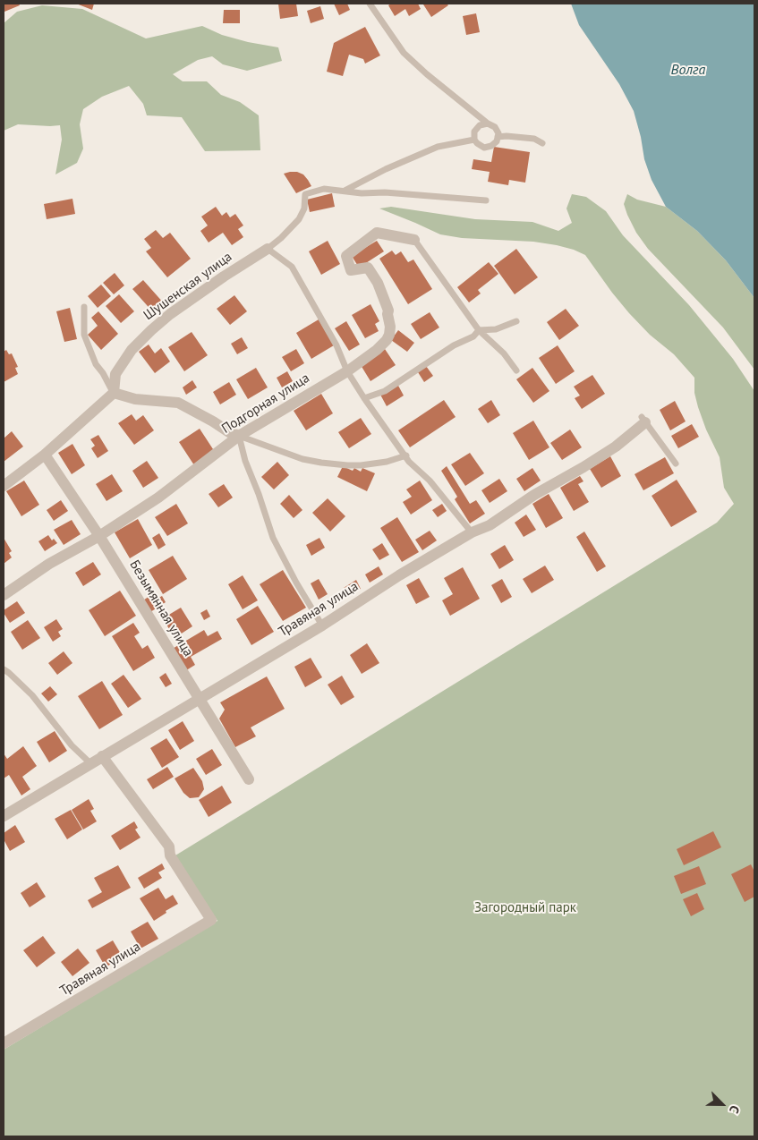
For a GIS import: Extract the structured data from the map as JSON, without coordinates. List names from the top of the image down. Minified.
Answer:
{"streets":{"street":["Шушенская улица","Подгорная улица","Безымянная улица","Травяная улица"]},"crossings":[["Подгорная улица","Безымянная улица"],["Безымянная улица","Травяная улица"]],"water":["Волга"],"parks":["Загородный парк"],"north":"bottom right"}
